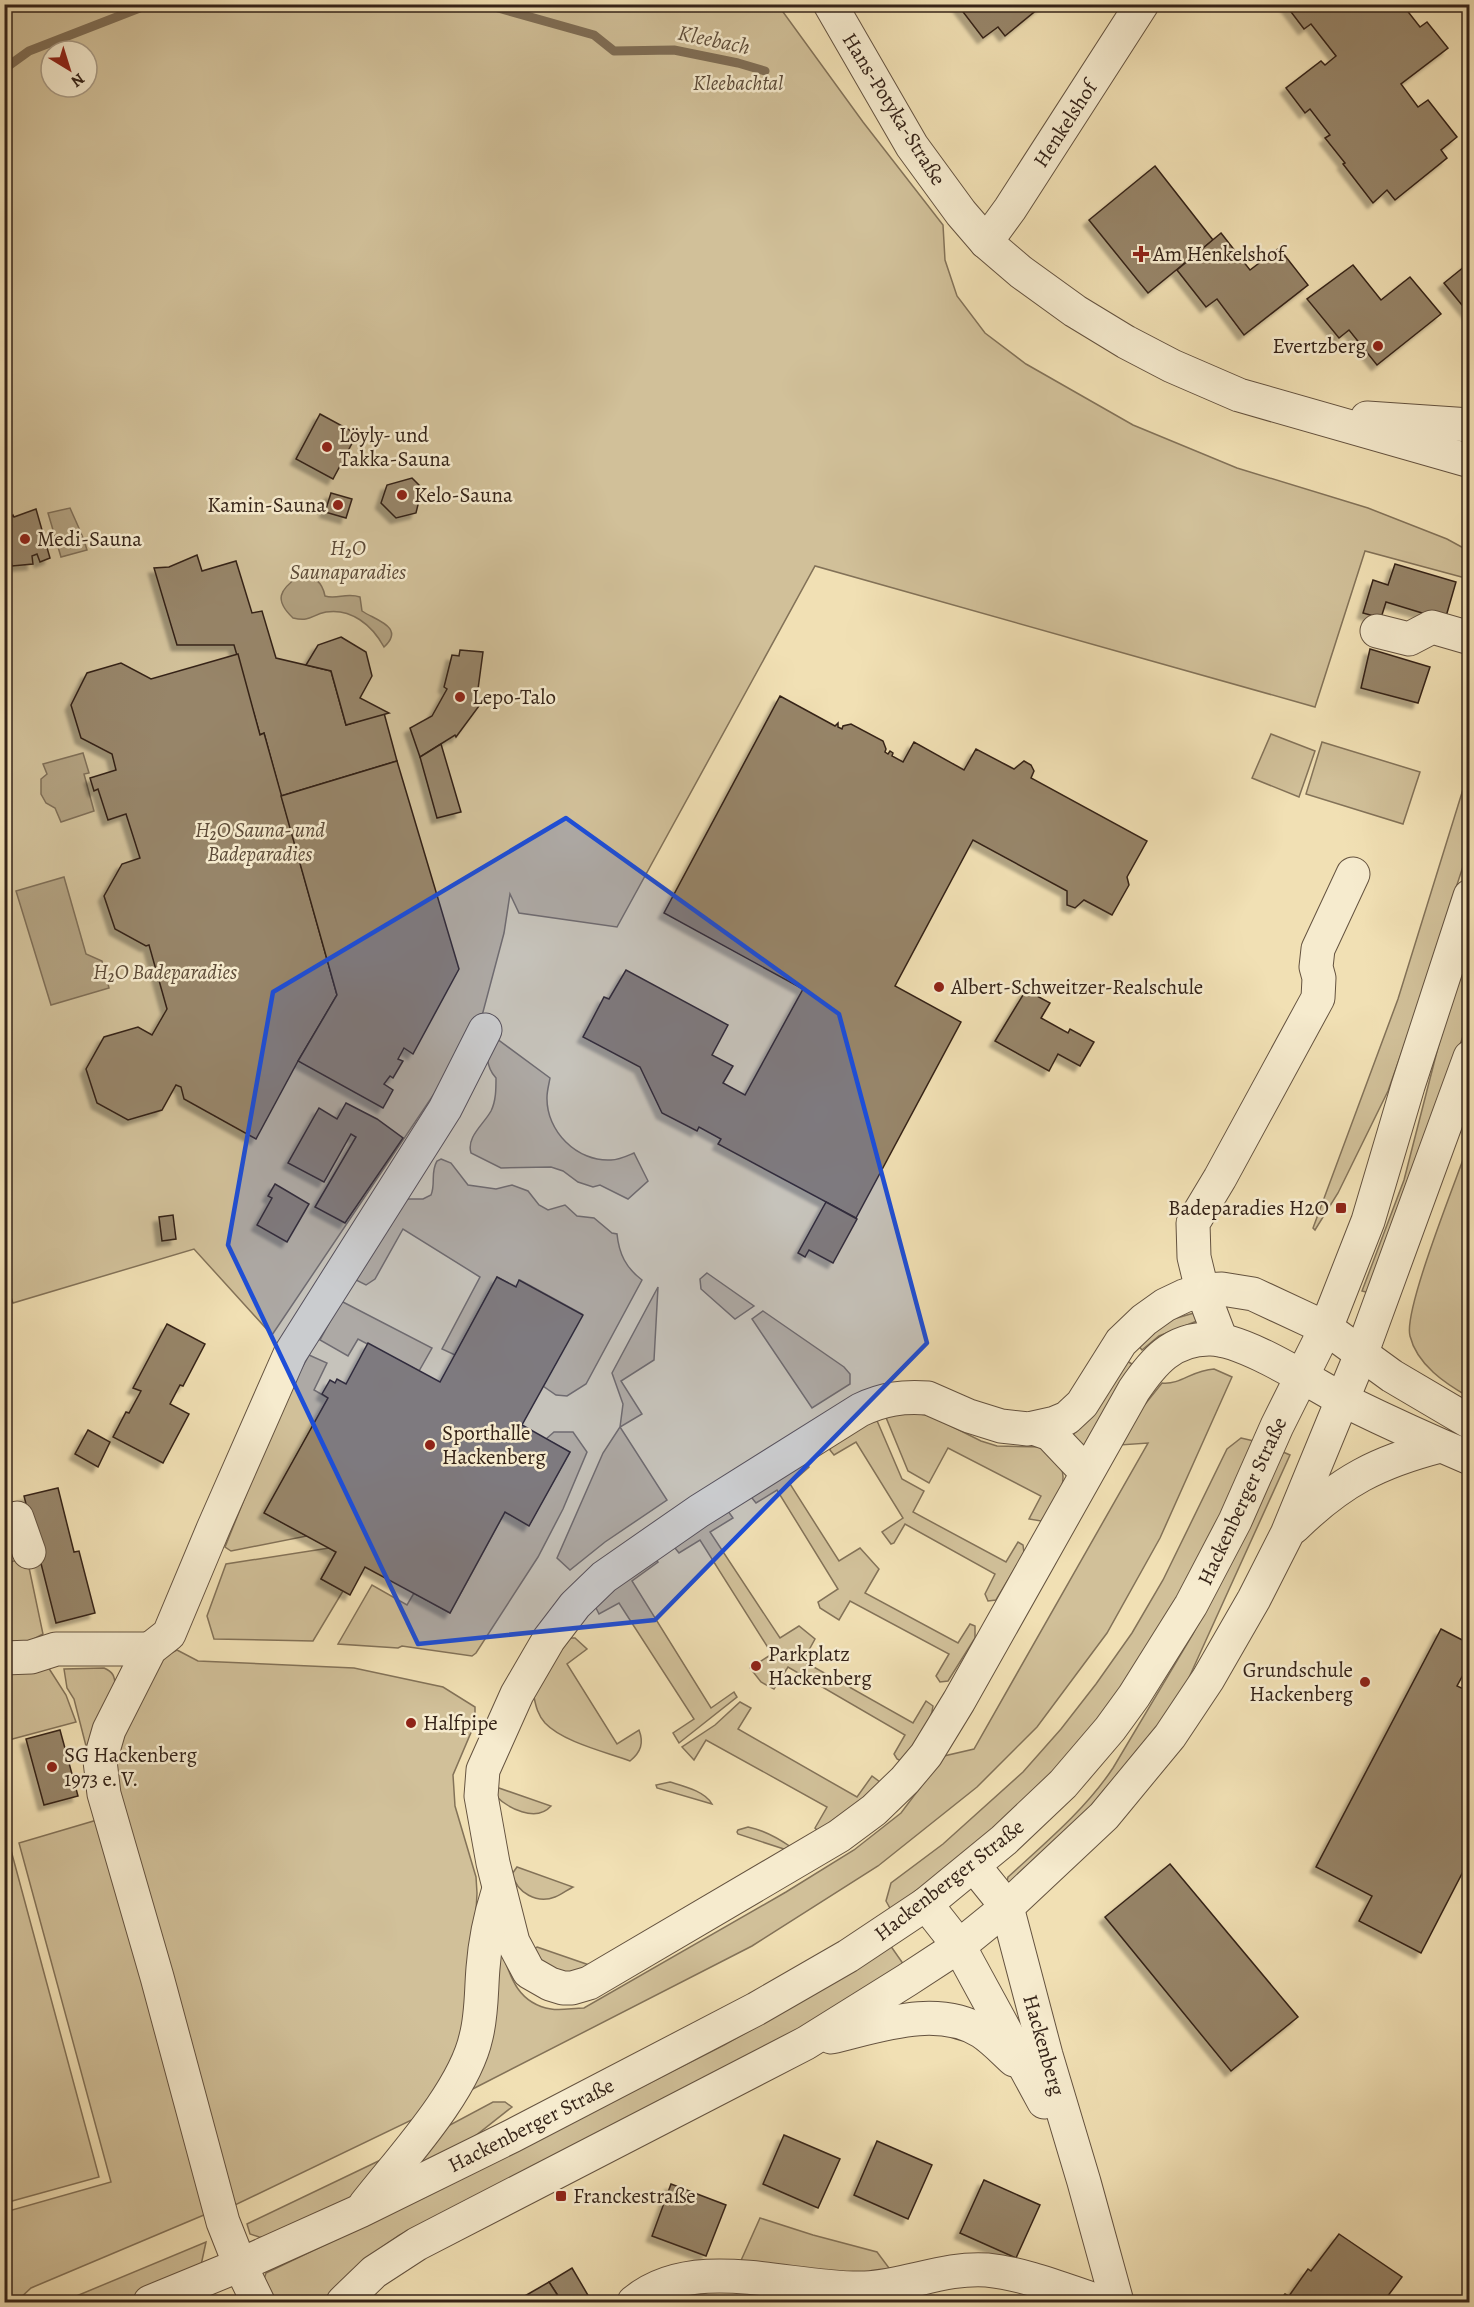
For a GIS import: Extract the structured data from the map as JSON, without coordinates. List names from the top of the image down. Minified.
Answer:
{"streets":{"street":["Hans-Potyka-Straße","Henkelshof","Hackenberger Straße","Hackenberg"]},"crossings":[["Hans-Potyka-Straße","Henkelshof"],["Hackenberger Straße","Hackenberg"]],"water":["Kleebach"],"parks":["Kleebachtal","H₂O Saunaparadies","H₂O Sauna- und Badeparadies","H₂O Badeparadies"],"places":{"health":["Am Henkelshof"],"other":["Evertzberg","Löyly- und Takka-Sauna","Kelo-Sauna","Kamin-Sauna","Medi-Sauna","Lepo-Talo","Albert-Schweitzer-Realschule","Sporthalle Hackenberg","Parkplatz Hackenberg","Grundschule Hackenberg","Halfpipe","SG Hackenberg 1973 e. V."],"transit":["Badeparadies H2O","Franckestraße"]},"north":"bottom right"}
